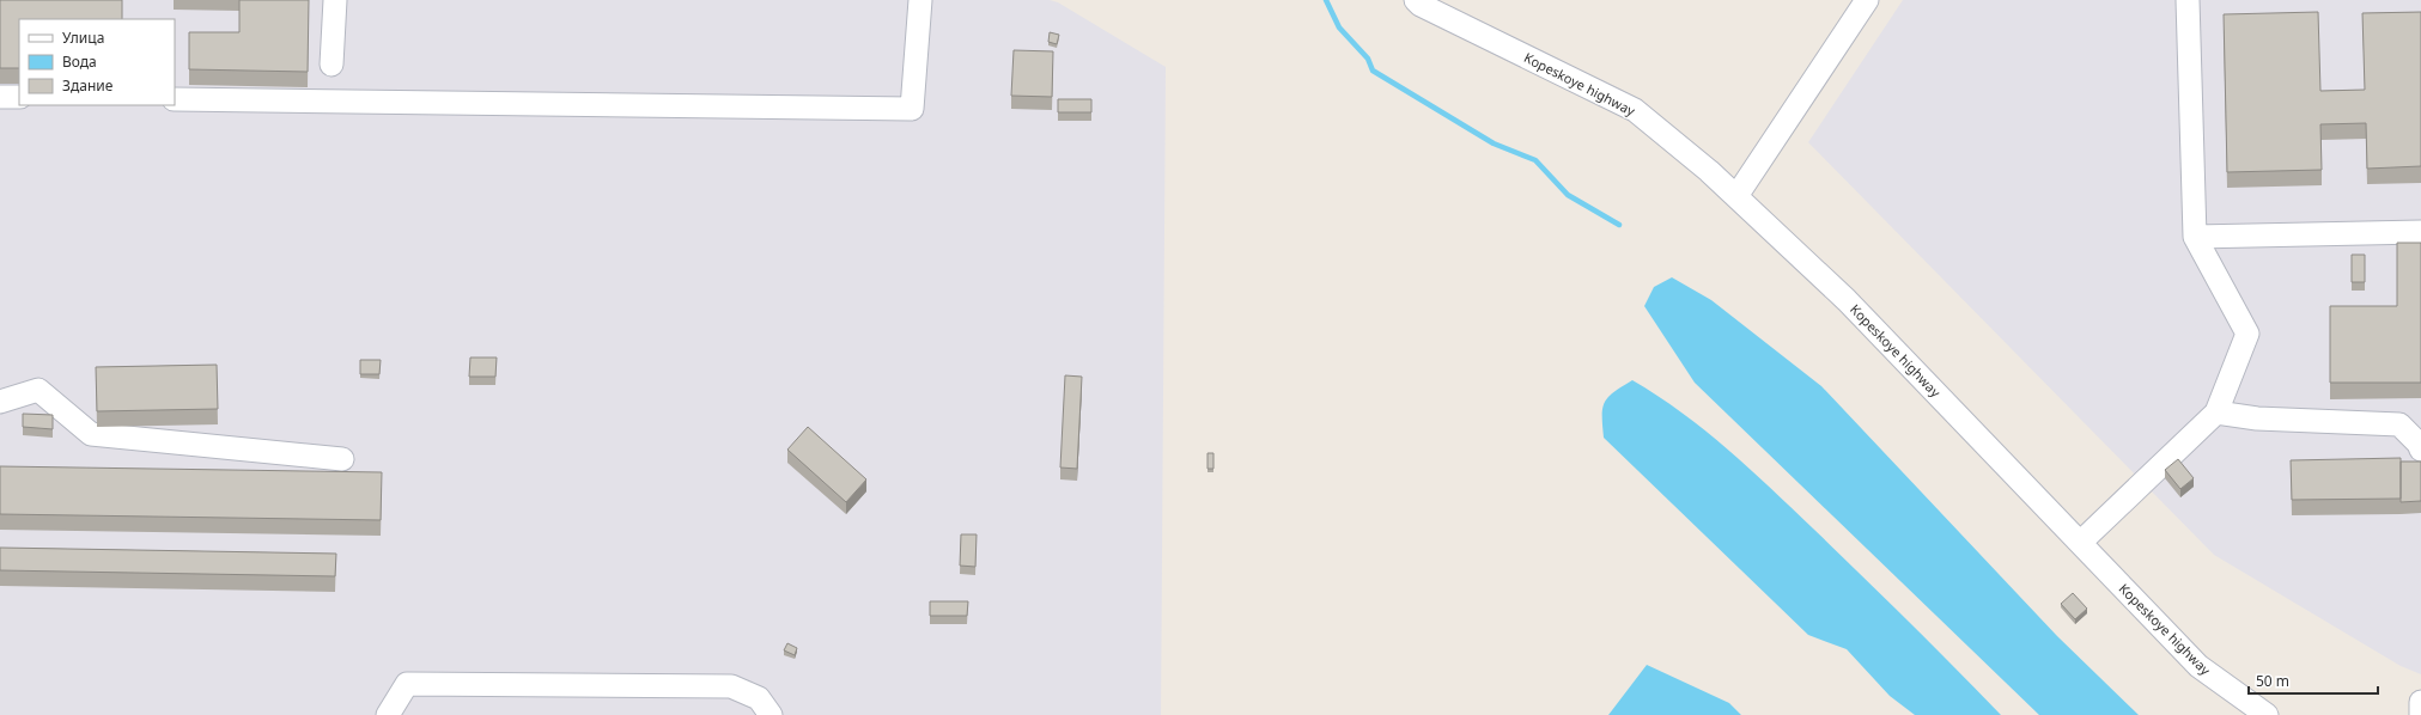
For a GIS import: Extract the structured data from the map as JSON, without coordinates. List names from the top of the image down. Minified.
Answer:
{"streets":{"street":["Kopeskoye highway"]},"legend":["Улица","Вода","Здание"],"scale_bar":"50 m"}
